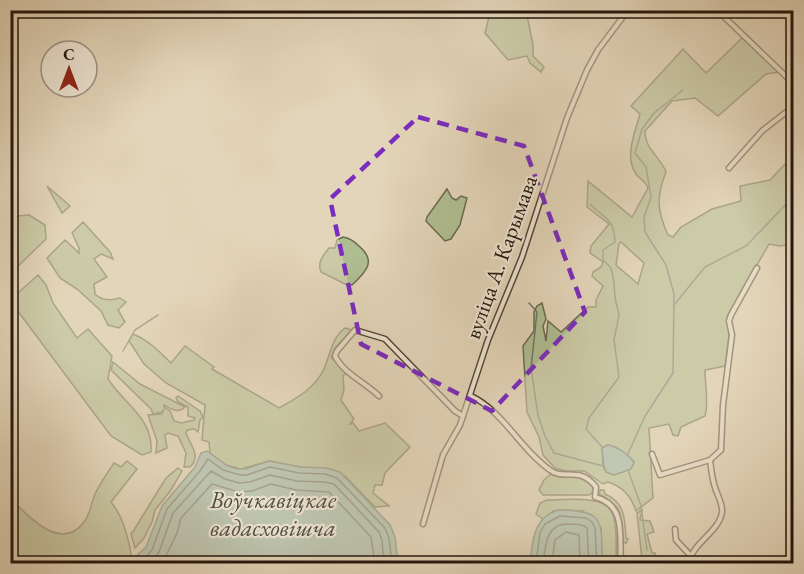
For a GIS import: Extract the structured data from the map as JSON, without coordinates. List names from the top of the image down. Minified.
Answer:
{"streets":{"street":["вуліца А. Карымава"]},"water":["Воўчкавіцкае вадасховішча"],"north":"top"}
